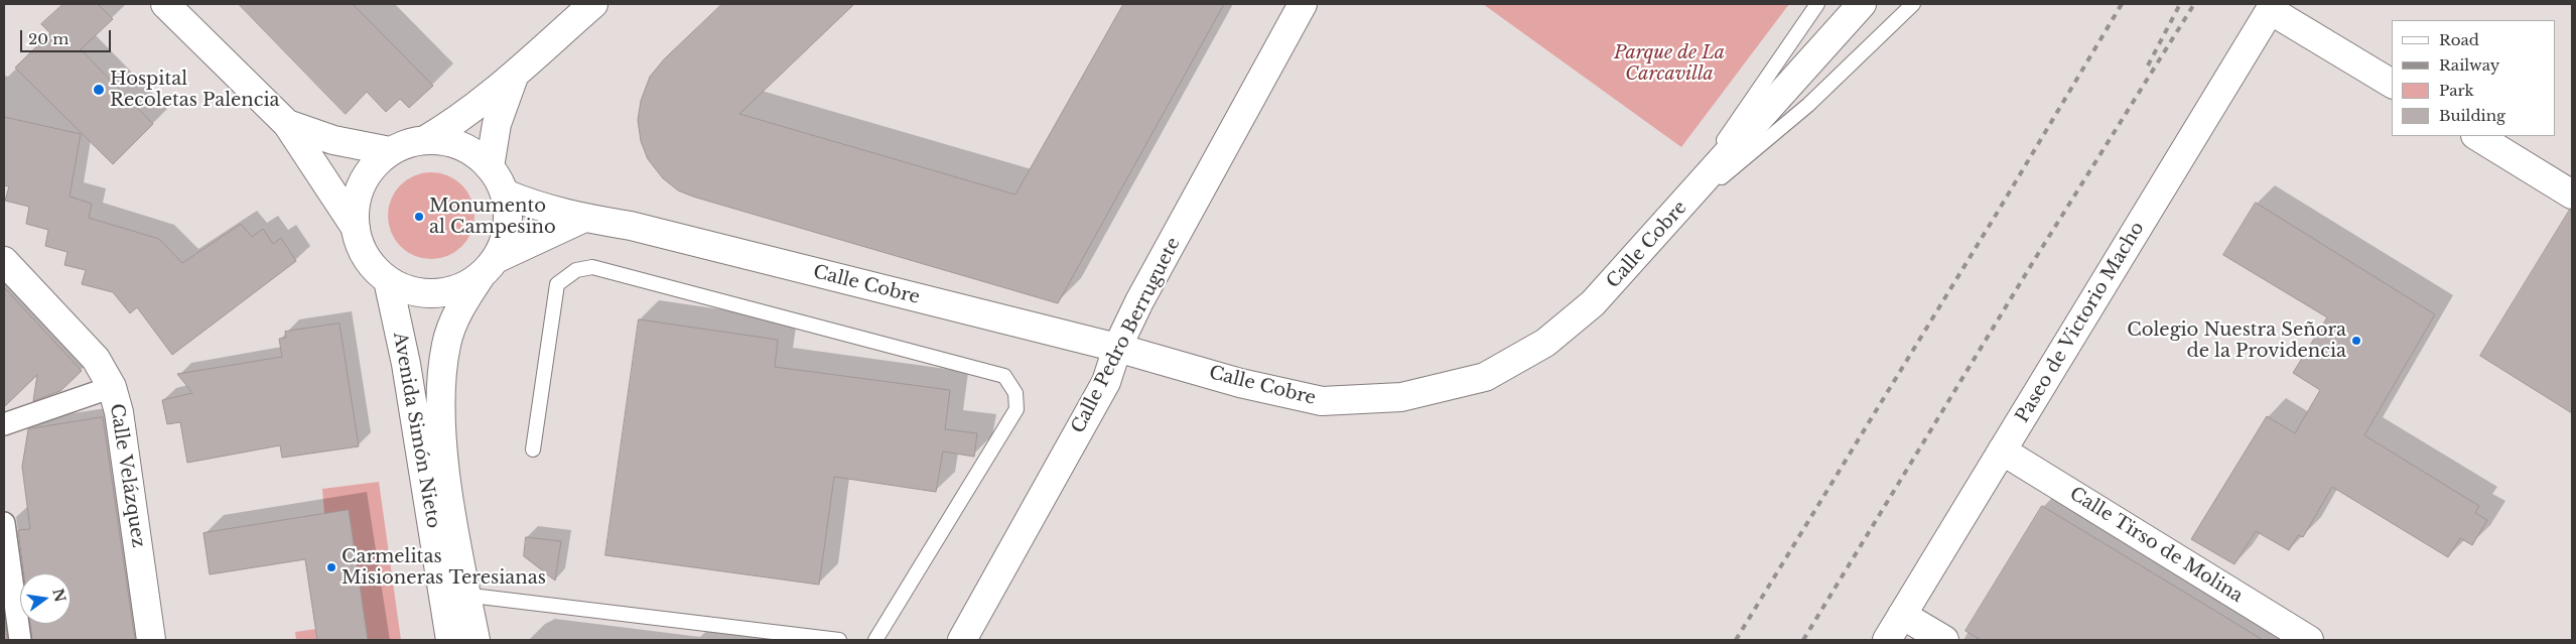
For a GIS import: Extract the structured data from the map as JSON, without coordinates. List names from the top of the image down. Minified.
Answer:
{"streets":{"street":["Calle Cobre","Paseo de Victorio Macho","Calle Pedro Berruguete","Avenida Simón Nieto","Calle Velázquez","Calle Tirso de Molina"]},"crossings":[["Calle Cobre","Calle Pedro Berruguete"],["Calle Cobre","Avenida Simón Nieto"],["Paseo de Victorio Macho","Calle Tirso de Molina"]],"parks":["Parque de La Carcavilla"],"places":["Hospital Recoletas Palencia","Monumento al Campesino","Colegio Nuestra Señora de la Providencia","Carmelitas Misioneras Teresianas"],"legend":["Road","Railway","Park","Building"],"scale_bar":"20 m","north":"right"}
